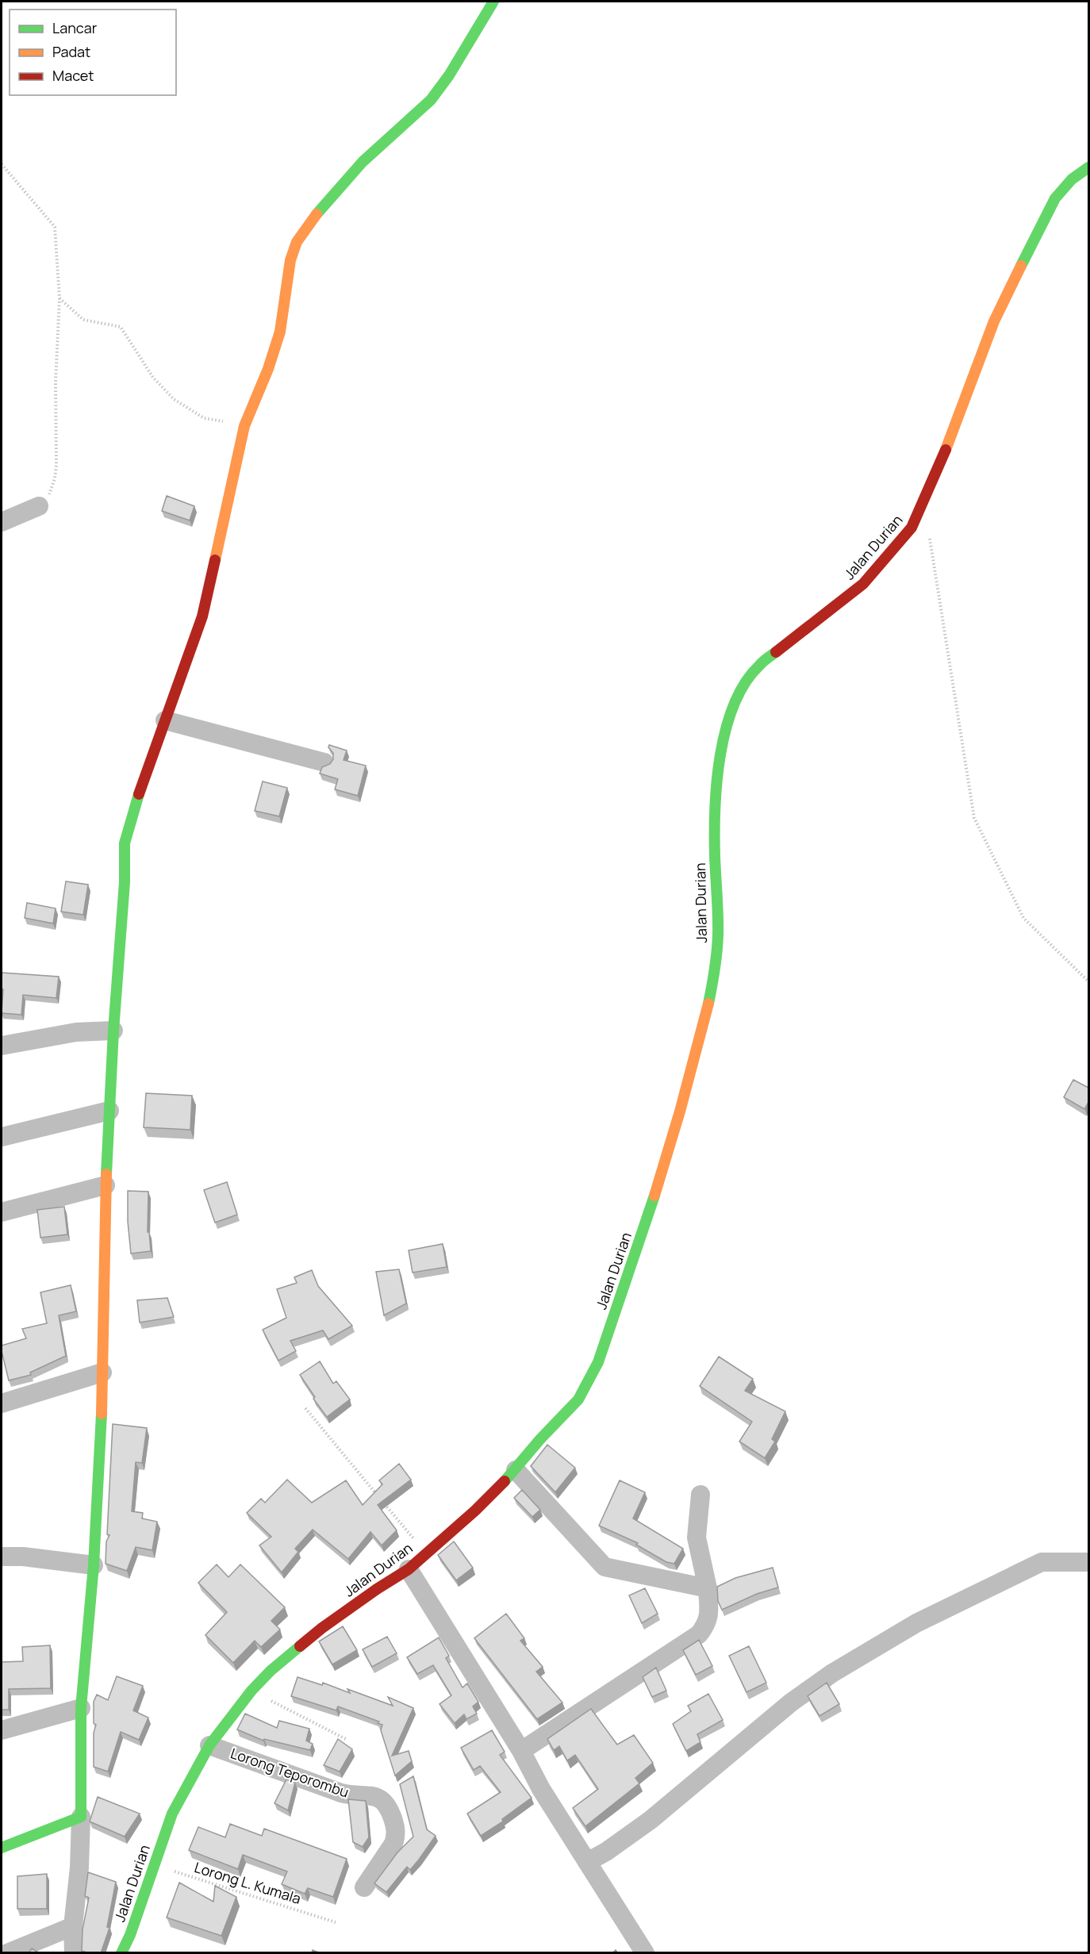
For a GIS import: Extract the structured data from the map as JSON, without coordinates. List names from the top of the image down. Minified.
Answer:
{"streets":{"street":["Jalan Durian","Lorong Teporombu"],"path":["Lorong L. Kumala"]},"crossings":[["Jalan Durian","Lorong Teporombu"],["Jalan Durian","Lorong L. Kumala"]],"legend":["Lancar","Padat","Macet"]}
